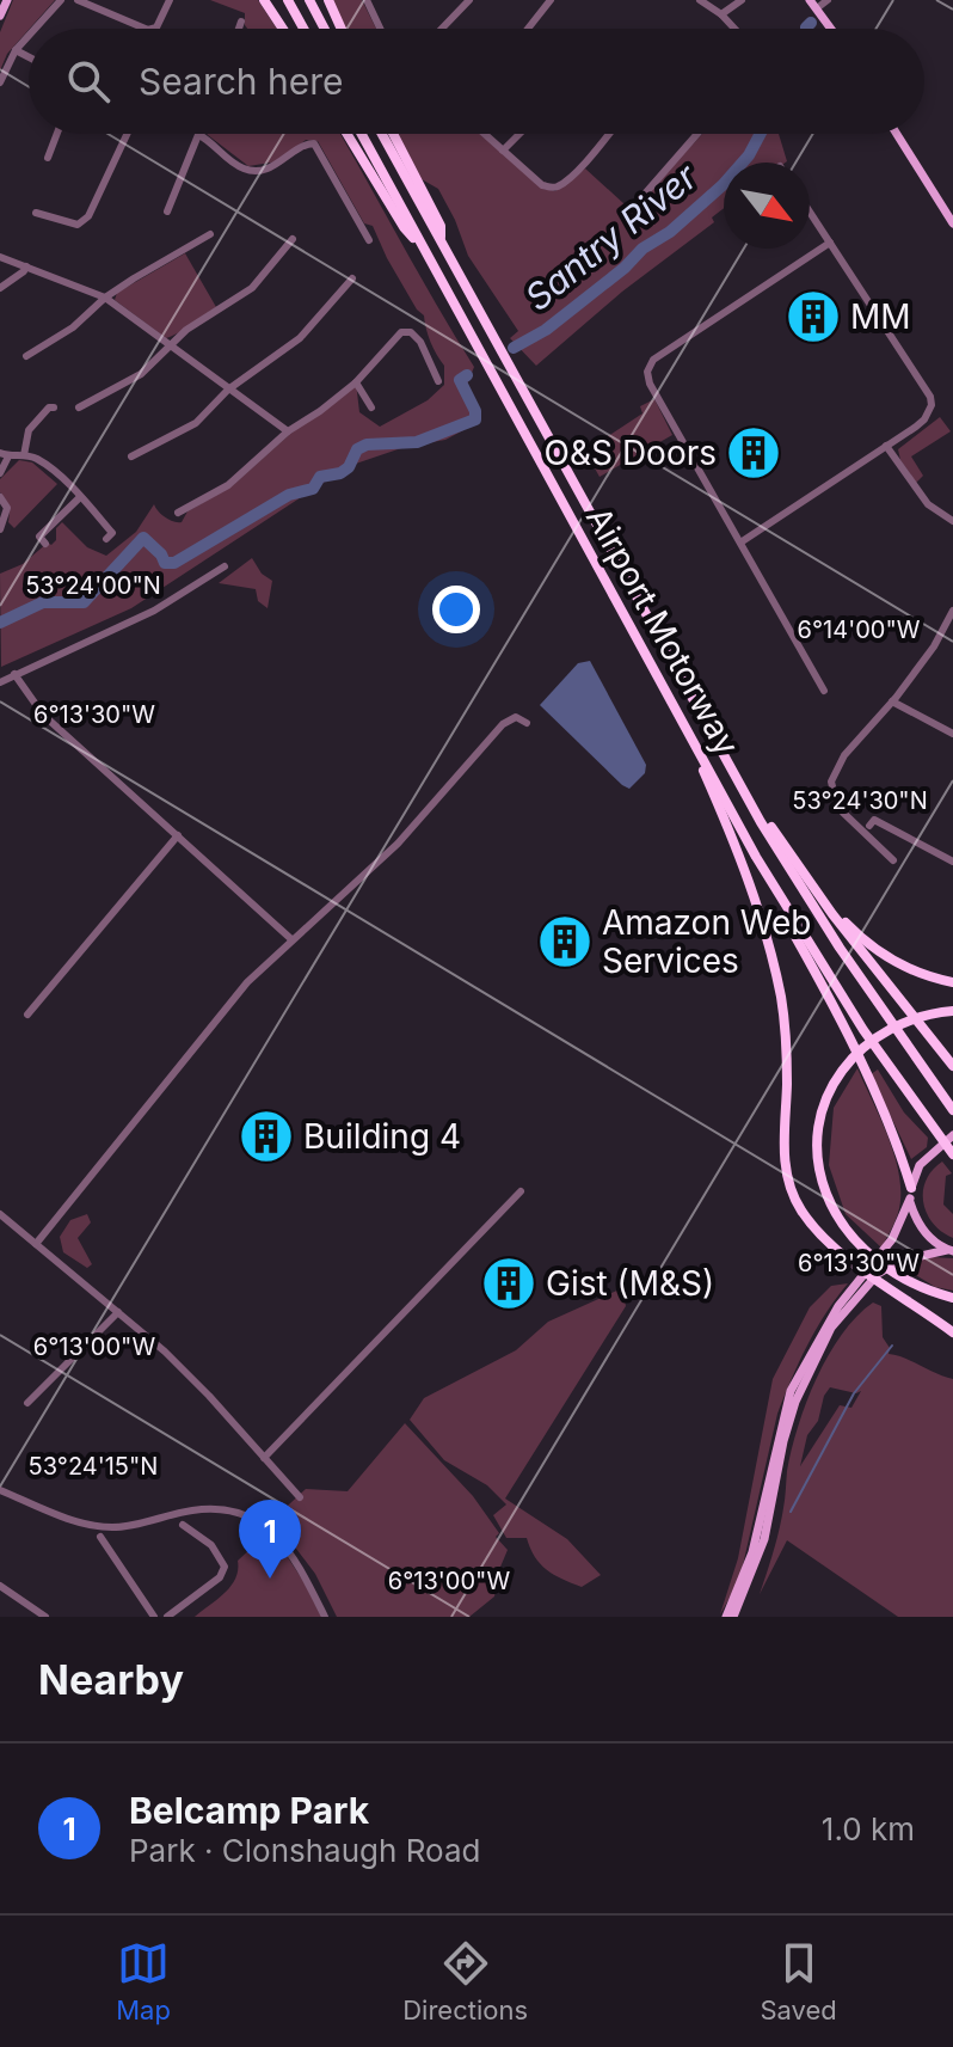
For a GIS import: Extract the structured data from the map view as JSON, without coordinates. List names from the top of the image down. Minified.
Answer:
{"streets":{"highway":["Airport Motorway"]},"water":["Santry River"],"places":{"building":["MM","O&S Doors","Amazon Web Services","Building 4","Gist (M&S)"]},"north":"bottom right","page":{"search":"Search here","pins":"1","heading":"Nearby","list":[{"mark":"1","name":"Belcamp Park","note":"Park · Clonshaugh Road","value":"1.0 km"}],"nav":["Map","Directions","Saved"]},"coordinates":["53°24'00\"N","6°14'00\"W","6°13'30\"W","53°24'30\"N","6°13'00\"W","53°24'15\"N"]}
